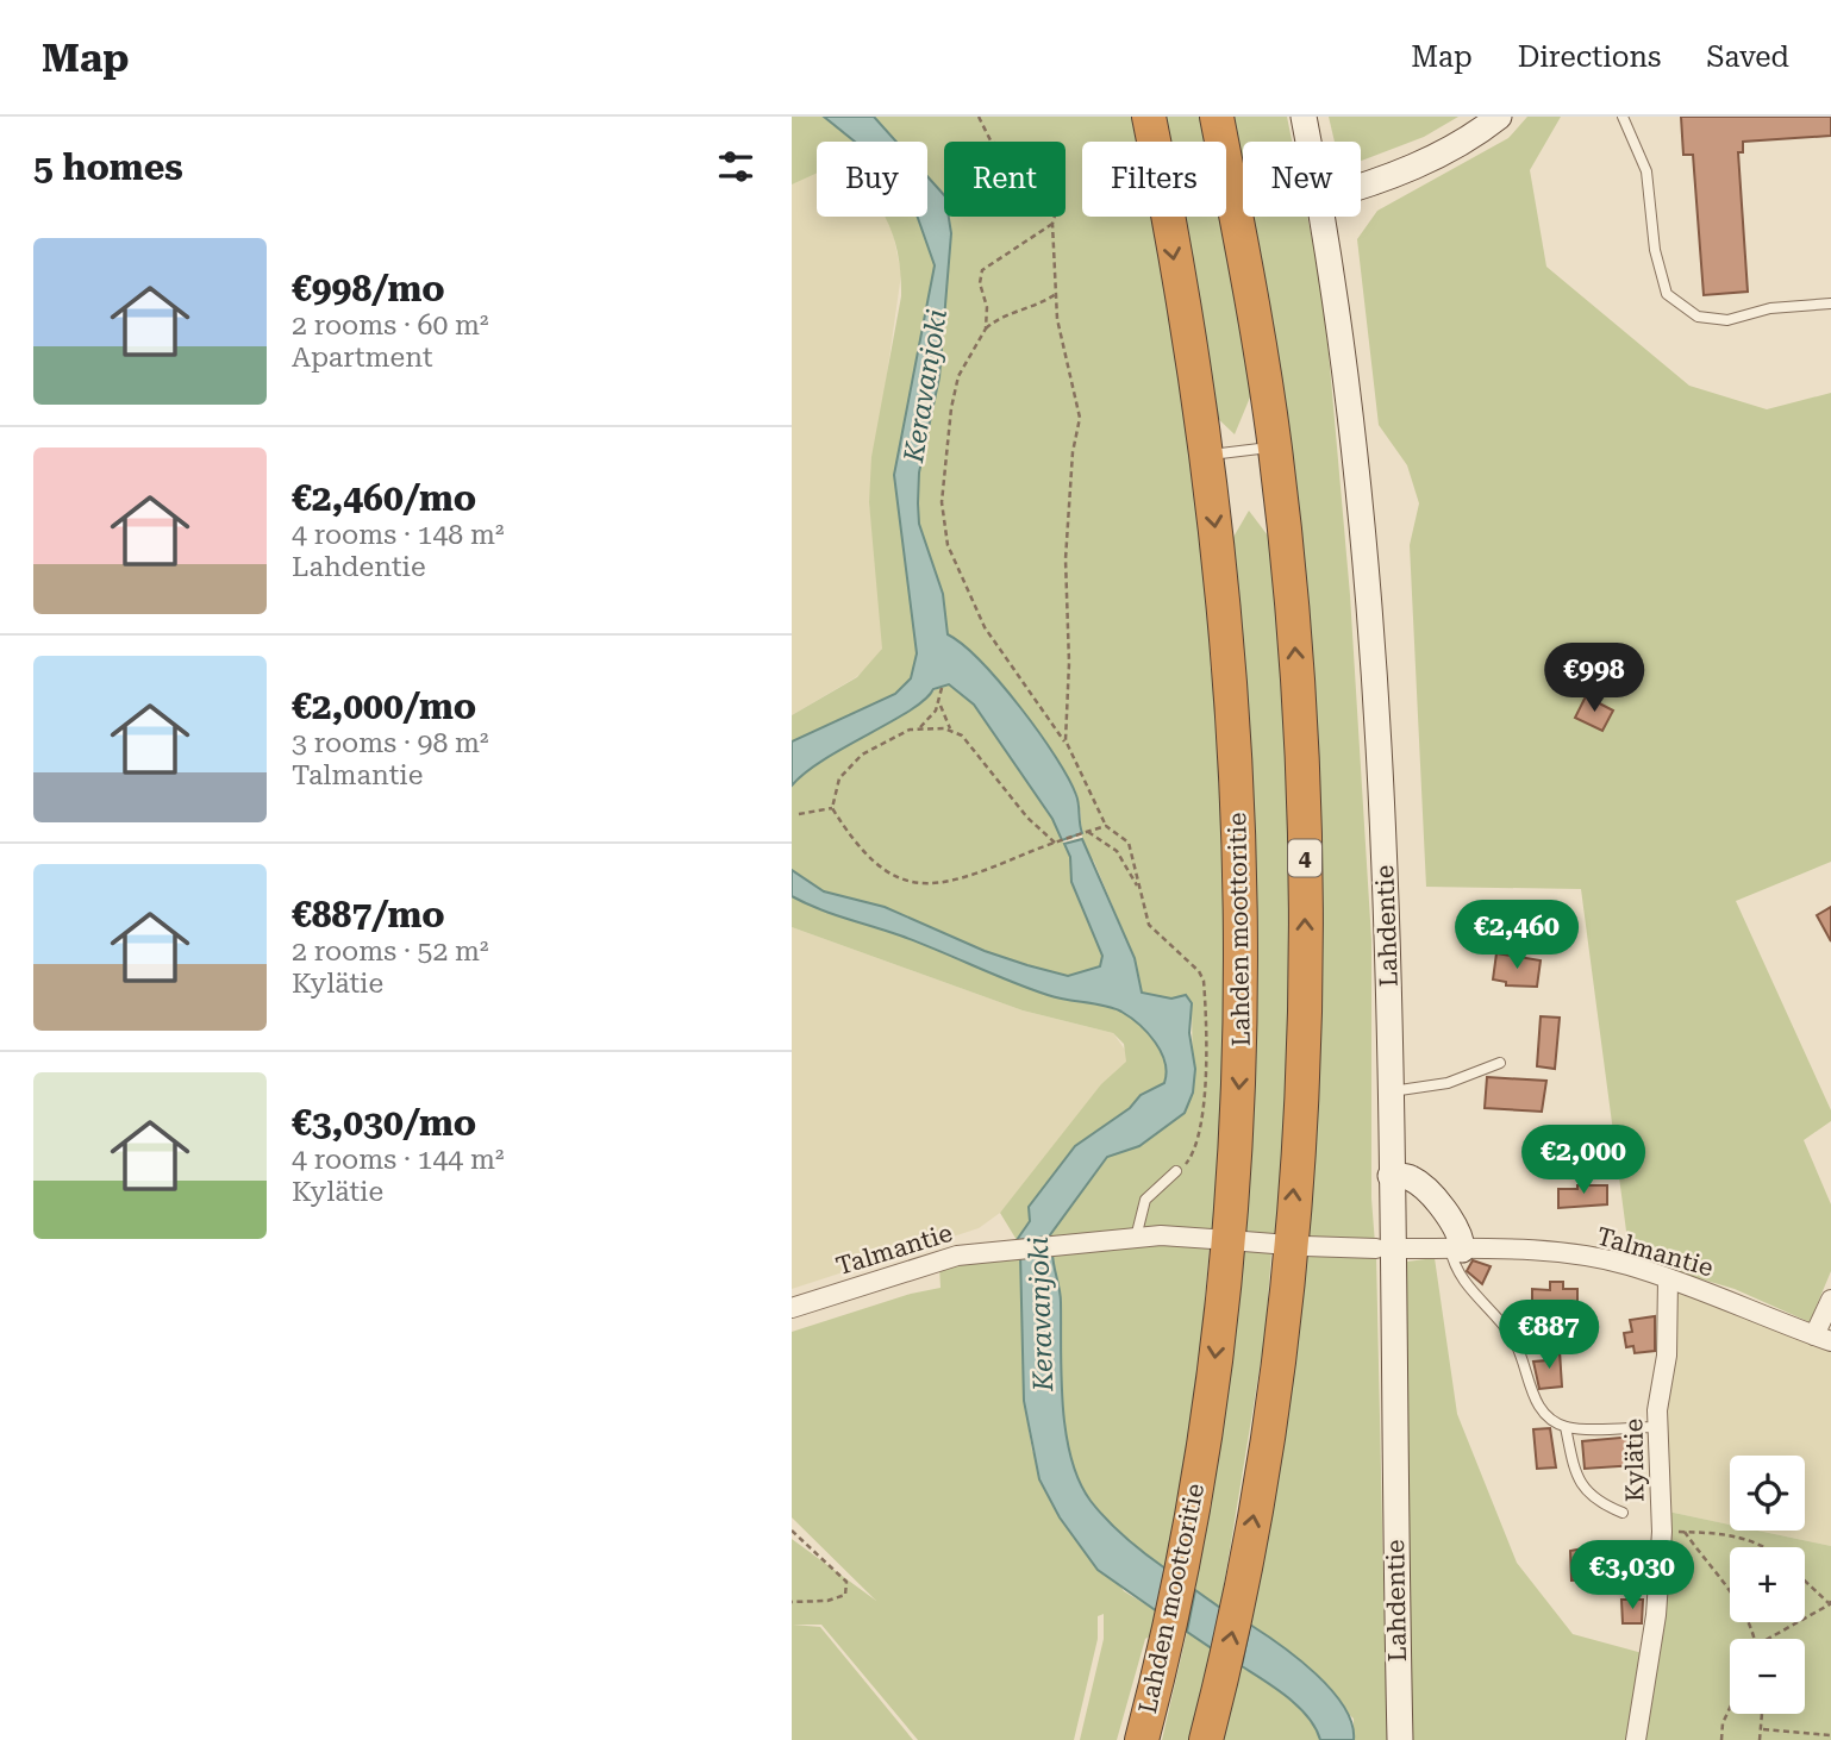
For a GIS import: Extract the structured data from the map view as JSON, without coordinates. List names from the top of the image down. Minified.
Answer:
{"streets":{"highway":["4","Lahden moottoritie"],"main road":["Lahdentie"],"street":["Talmantie","Kylätie"]},"crossings":[["Talmantie","Kylätie"]],"water":["Keravanjoki"],"page":{"header":"Map","nav":["Map","Directions","Saved"],"heading":"5 homes","chip":["Buy","Rent","Filters","New"],"list":[{"name":"€998/mo","note":"2 rooms · 60 m² · Apartment"},{"name":"€2,460/mo","note":"4 rooms · 148 m² · Lahdentie"},{"name":"€2,000/mo","note":"3 rooms · 98 m² · Talmantie"},{"name":"€887/mo","note":"2 rooms · 52 m² · Kylätie"},{"name":"€3,030/mo","note":"4 rooms · 144 m² · Kylätie"}],"price":["€998","€2,460","€2,000","€887","€3,030"],"map_buttons":["+","−"]}}
